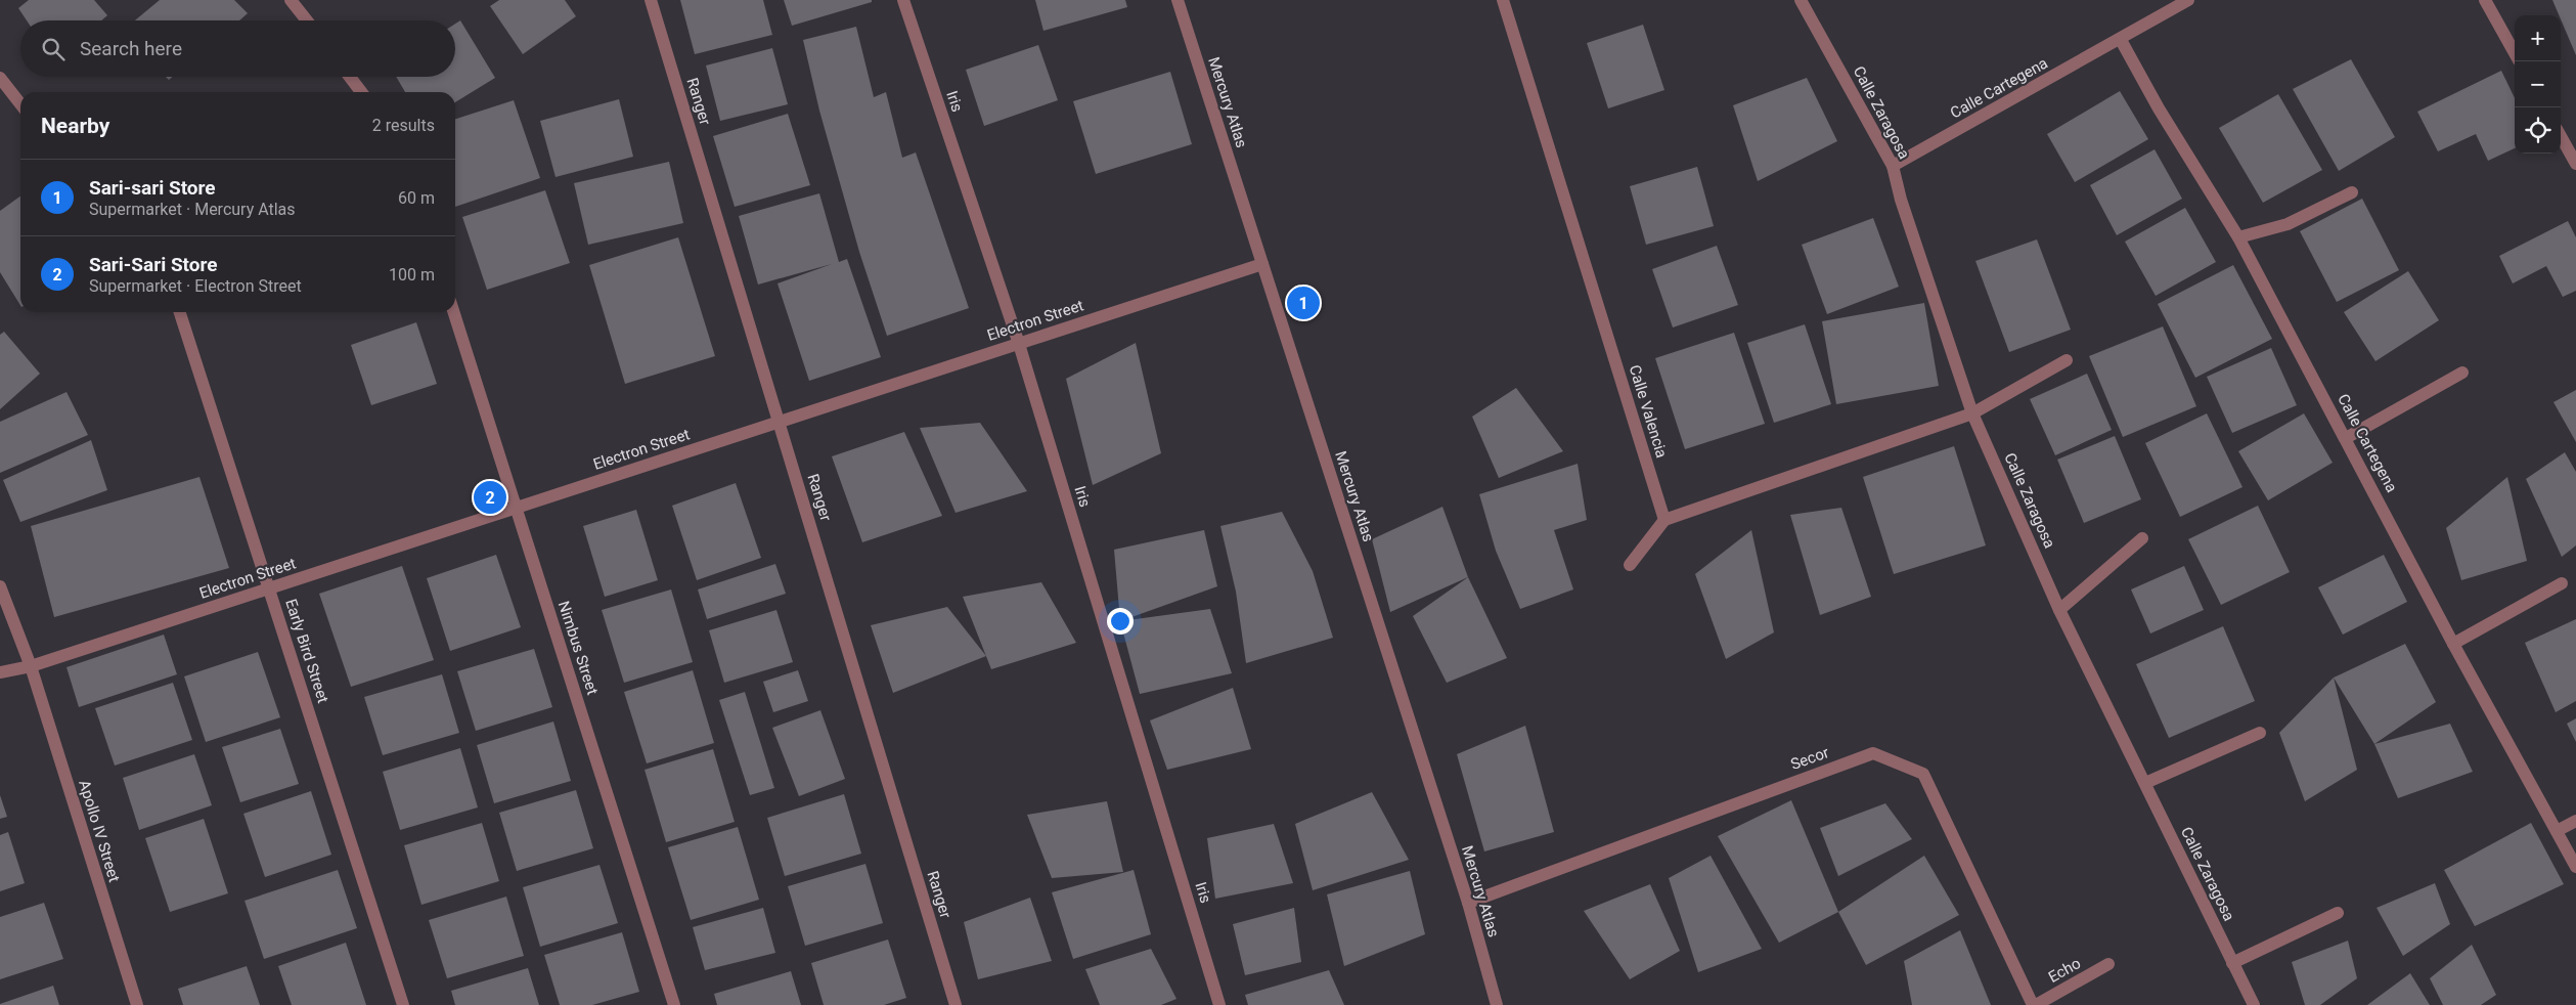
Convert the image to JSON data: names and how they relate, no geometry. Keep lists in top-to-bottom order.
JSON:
{
  "streets": {
    "street": [
      "Calle Cartegena",
      "Ranger",
      "Iris",
      "Mercury Atlas",
      "Calle Zaragosa",
      "Electron Street",
      "Calle Valencia",
      "Nimbus Street",
      "Early Bird Street",
      "Secor",
      "Apollo IV Street",
      "Echo"
    ]
  },
  "crossings": [
    ["Calle Cartegena", "Calle Zaragosa"],
    ["Ranger", "Electron Street"],
    ["Iris", "Electron Street"],
    ["Mercury Atlas", "Electron Street"],
    ["Mercury Atlas", "Secor"],
    ["Electron Street", "Nimbus Street"],
    ["Electron Street", "Early Bird Street"],
    ["Electron Street", "Apollo IV Street"],
    ["Secor", "Echo"]
  ],
  "page": {
    "map_buttons": ["+", "−"],
    "search": "Search here",
    "heading": ["Nearby", "2 results"],
    "list": [
      {
        "mark": "1",
        "name": "Sari-sari Store",
        "note": "Supermarket · Mercury Atlas",
        "value": "60 m"
      },
      {
        "mark": "2",
        "name": "Sari-Sari Store",
        "note": "Supermarket · Electron Street",
        "value": "100 m"
      }
    ],
    "pins": ["1", "2"]
  }
}
